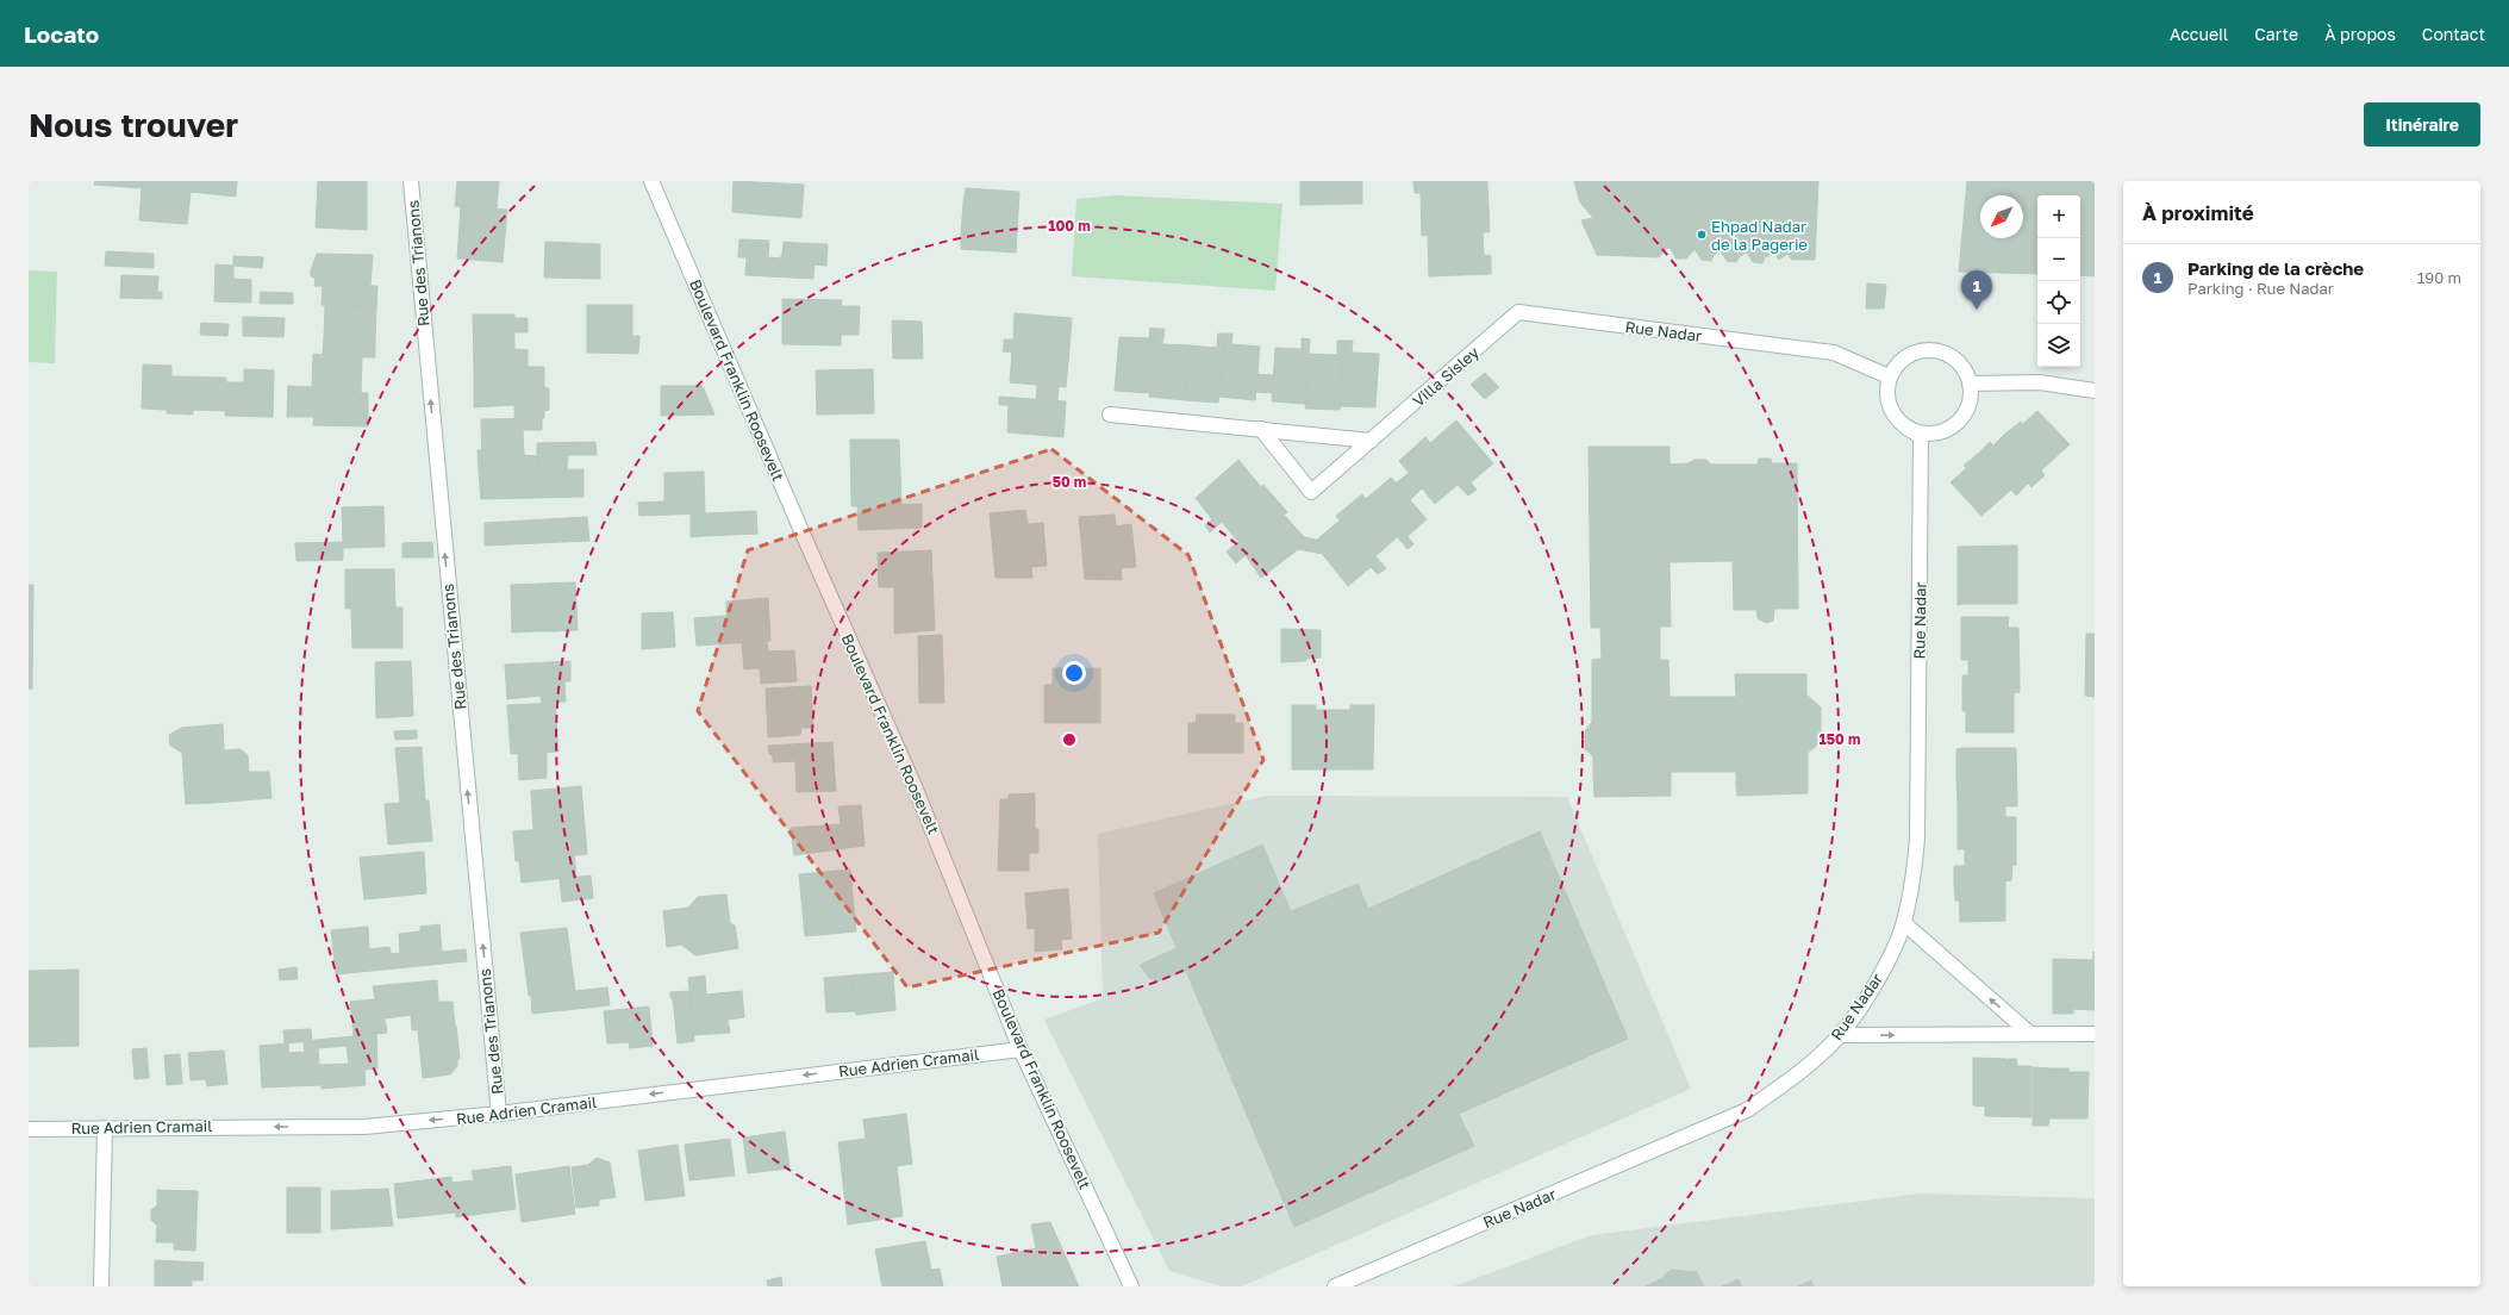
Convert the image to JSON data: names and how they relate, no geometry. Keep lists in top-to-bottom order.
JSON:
{
  "streets": {
    "street": [
      "Rue des Trianons",
      "Rue Nadar",
      "Villa Sisley",
      "Boulevard Franklin Roosevelt",
      "Rue Adrien Cramail"
    ]
  },
  "crossings": [
    ["Rue des Trianons", "Rue Adrien Cramail"],
    ["Rue Nadar", "Villa Sisley"],
    ["Boulevard Franklin Roosevelt", "Rue Adrien Cramail"]
  ],
  "one_way": ["Rue des Trianons", "Rue Adrien Cramail"],
  "places": ["Ehpad Nadar de la Pagerie"],
  "north": "bottom left",
  "page": {
    "header": "Locato",
    "nav": [
      "Accueil",
      "Carte",
      "À propos",
      "Contact"
    ],
    "buttons": "Itinéraire",
    "title": "Nous trouver",
    "heading": "À proximité",
    "map_buttons": ["+", "−"],
    "list": [
      {
        "mark": "1",
        "name": "Parking de la crèche",
        "note": "Parking · Rue Nadar",
        "value": "190 m"
      }
    ],
    "pins": "1"
  },
  "rings": ["100 m", "50 m", "150 m"]
}
